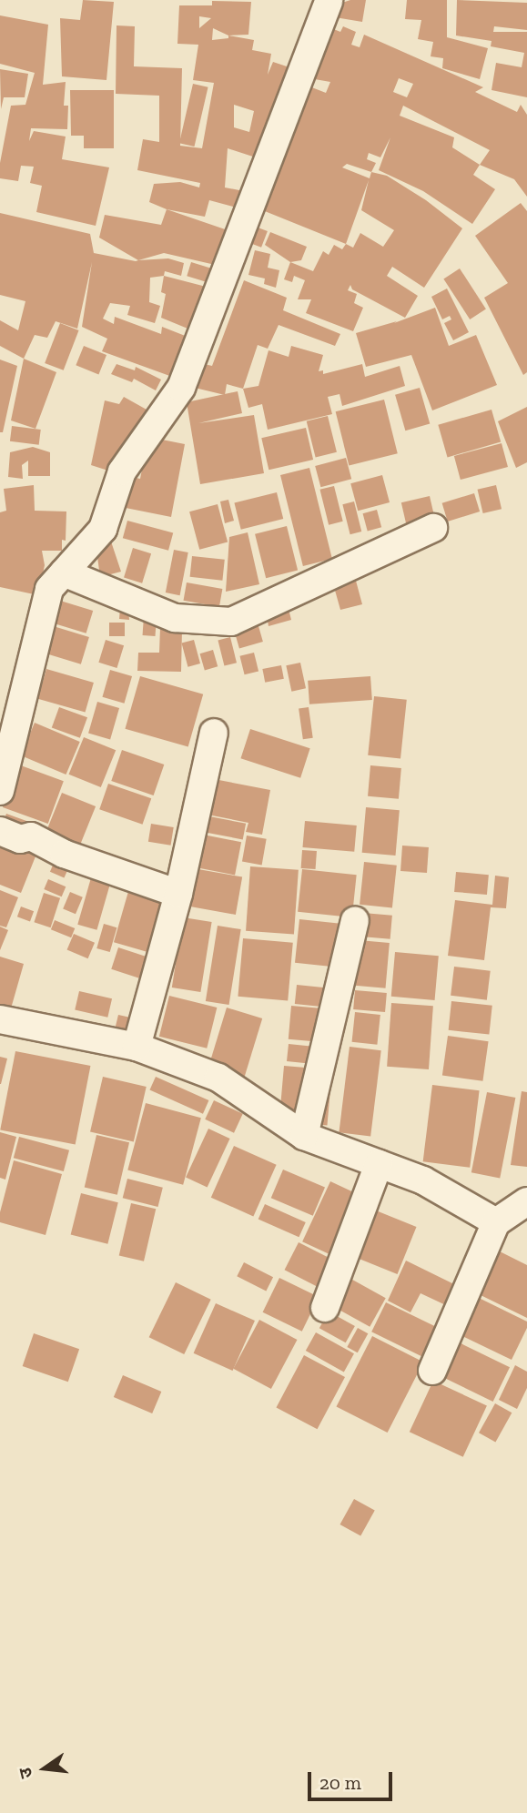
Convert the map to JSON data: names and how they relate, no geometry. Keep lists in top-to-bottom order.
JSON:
{
  "scale_bar": "20 m",
  "north": "left"
}
